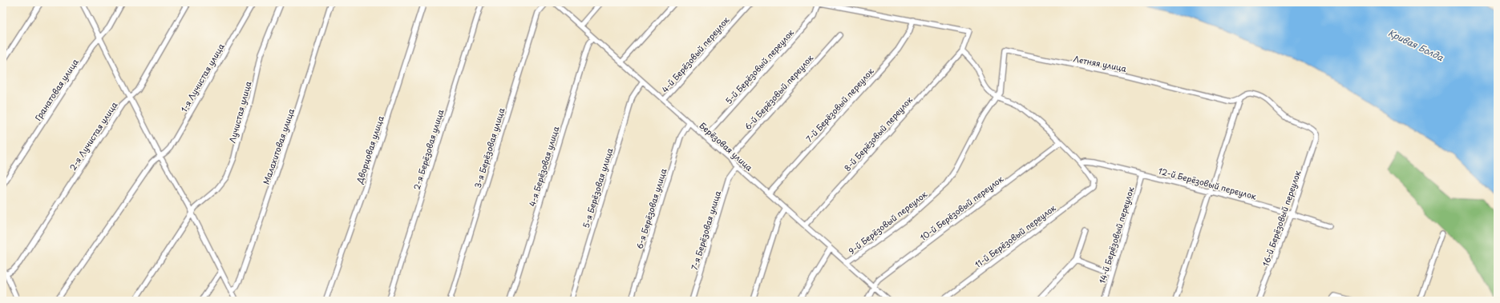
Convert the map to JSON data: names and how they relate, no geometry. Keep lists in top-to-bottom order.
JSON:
{
  "streets": {
    "street": [
      "4-й Берёзовый переулок",
      "Летняя улица",
      "5-й Берёзовый переулок",
      "1-я Лучистая улица",
      "Гранатовая улица",
      "6-й Берёзовый переулок",
      "7-й Берёзовый переулок",
      "Лучистая улица",
      "8-й Берёзовый переулок",
      "2-я Лучистая улица",
      "Малахитовая улица",
      "Берёзовая улица",
      "3-я Берёзовая улица",
      "Дворцовая улица",
      "2-я Берёзовая улица",
      "4-я Берёзовая улица",
      "12-й Берёзовый переулок",
      "5-я Берёзовая улица",
      "10-й Берёзовый переулок",
      "6-я Берёзовая улица",
      "16-й Берёзовый переулок",
      "9-й Берёзовый переулок",
      "7-я Берёзовая улица",
      "14-й Берёзовый переулок",
      "11-й Берёзовый переулок"
    ]
  },
  "crossings": [
    ["4-й Берёзовый переулок", "Берёзовая улица"],
    ["Летняя улица", "16-й Берёзовый переулок"],
    ["Летняя улица", "9-й Берёзовый переулок"],
    ["5-й Берёзовый переулок", "Берёзовая улица"],
    ["6-й Берёзовый переулок", "Берёзовая улица"],
    ["7-й Берёзовый переулок", "Берёзовая улица"],
    ["8-й Берёзовый переулок", "Берёзовая улица"],
    ["Берёзовая улица", "4-я Берёзовая улица"],
    ["Берёзовая улица", "5-я Берёзовая улица"],
    ["Берёзовая улица", "10-й Берёзовый переулок"],
    ["Берёзовая улица", "6-я Берёзовая улица"],
    ["Берёзовая улица", "9-й Берёзовый переулок"],
    ["Берёзовая улица", "7-я Берёзовая улица"],
    ["12-й Берёзовый переулок", "16-й Берёзовый переулок"],
    ["12-й Берёзовый переулок", "14-й Берёзовый переулок"],
    ["12-й Берёзовый переулок", "11-й Берёзовый переулок"]
  ],
  "water": ["Кривая Болда"]
}
